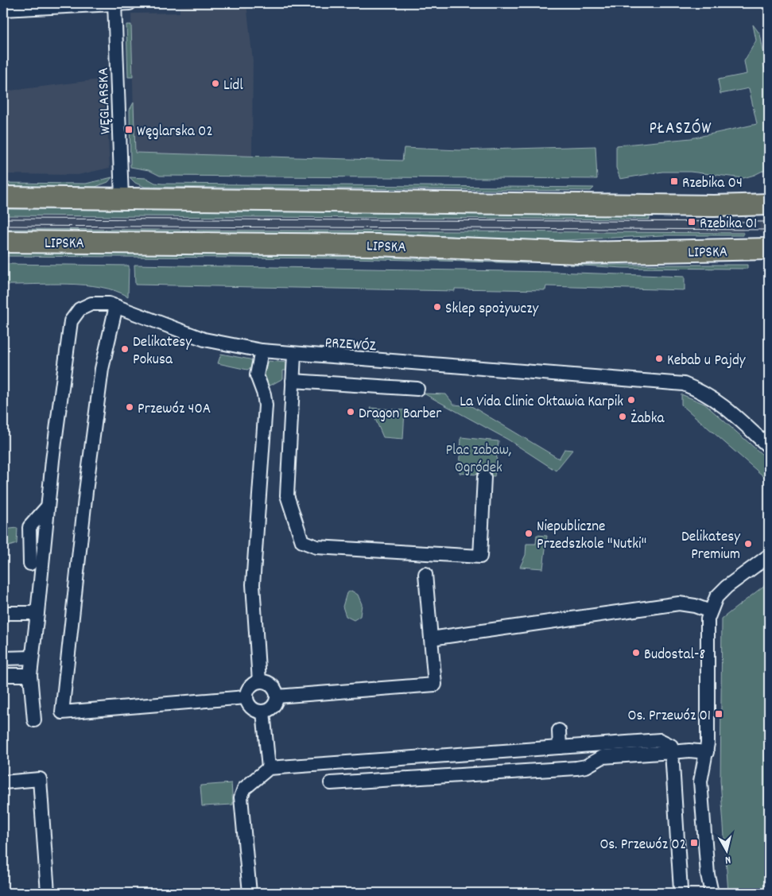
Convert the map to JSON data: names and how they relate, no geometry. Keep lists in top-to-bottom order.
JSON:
{
  "streets": {
    "main road": ["LIPSKA"],
    "street": ["WĘGLARSKA", "PRZEWÓZ"]
  },
  "districts": ["PŁASZÓW"],
  "parks": ["Plac zabaw, Ogródek"],
  "places": {
    "other": [
      "Lidl",
      "Sklep spożywczy",
      "Delikatesy Pokusa",
      "Kebab u Pajdy",
      "La Vida Clinic Oktawia Karpik",
      "Przewóz 40A",
      "Dragon Barber",
      "Żabka",
      "Niepubliczne Przedszkole \"Nutki\"",
      "Delikatesy Premium",
      "Budostal-8"
    ],
    "transit": [
      "Węglarska 02",
      "Rzebika 04",
      "Rzebika 01",
      "Os. Przewóz 01",
      "Os. Przewóz 02"
    ]
  },
  "north": "bottom"
}
